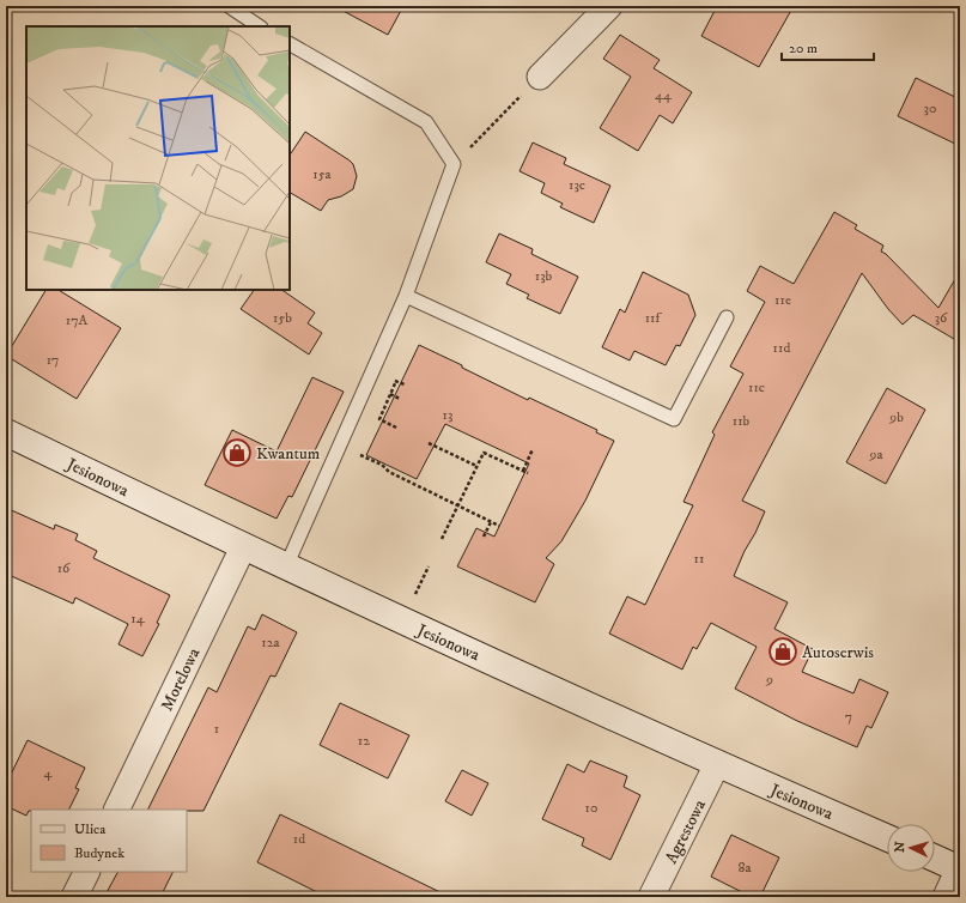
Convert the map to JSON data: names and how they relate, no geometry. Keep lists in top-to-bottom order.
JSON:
{
  "streets": {
    "street": ["Jesionowa", "Morelowa", "Agrestowa"]
  },
  "crossings": [
    ["Jesionowa", "Morelowa"],
    ["Jesionowa", "Agrestowa"]
  ],
  "places": {
    "shop": ["Kwantum", "Autoserwis"]
  },
  "house_numbers": [
    "44",
    "30",
    "15a",
    "13c",
    "13b",
    "11e",
    "15b",
    "11f",
    "36",
    "17A",
    "11d",
    "17",
    "11c",
    "13",
    "9b",
    "11b",
    "9a",
    "11",
    "16",
    "14",
    "12a",
    "9",
    "7",
    "1",
    "12",
    "4",
    "10",
    "1d",
    "8a"
  ],
  "legend": ["Ulica", "Budynek"],
  "scale_bar": "20 m",
  "north": "left"
}
